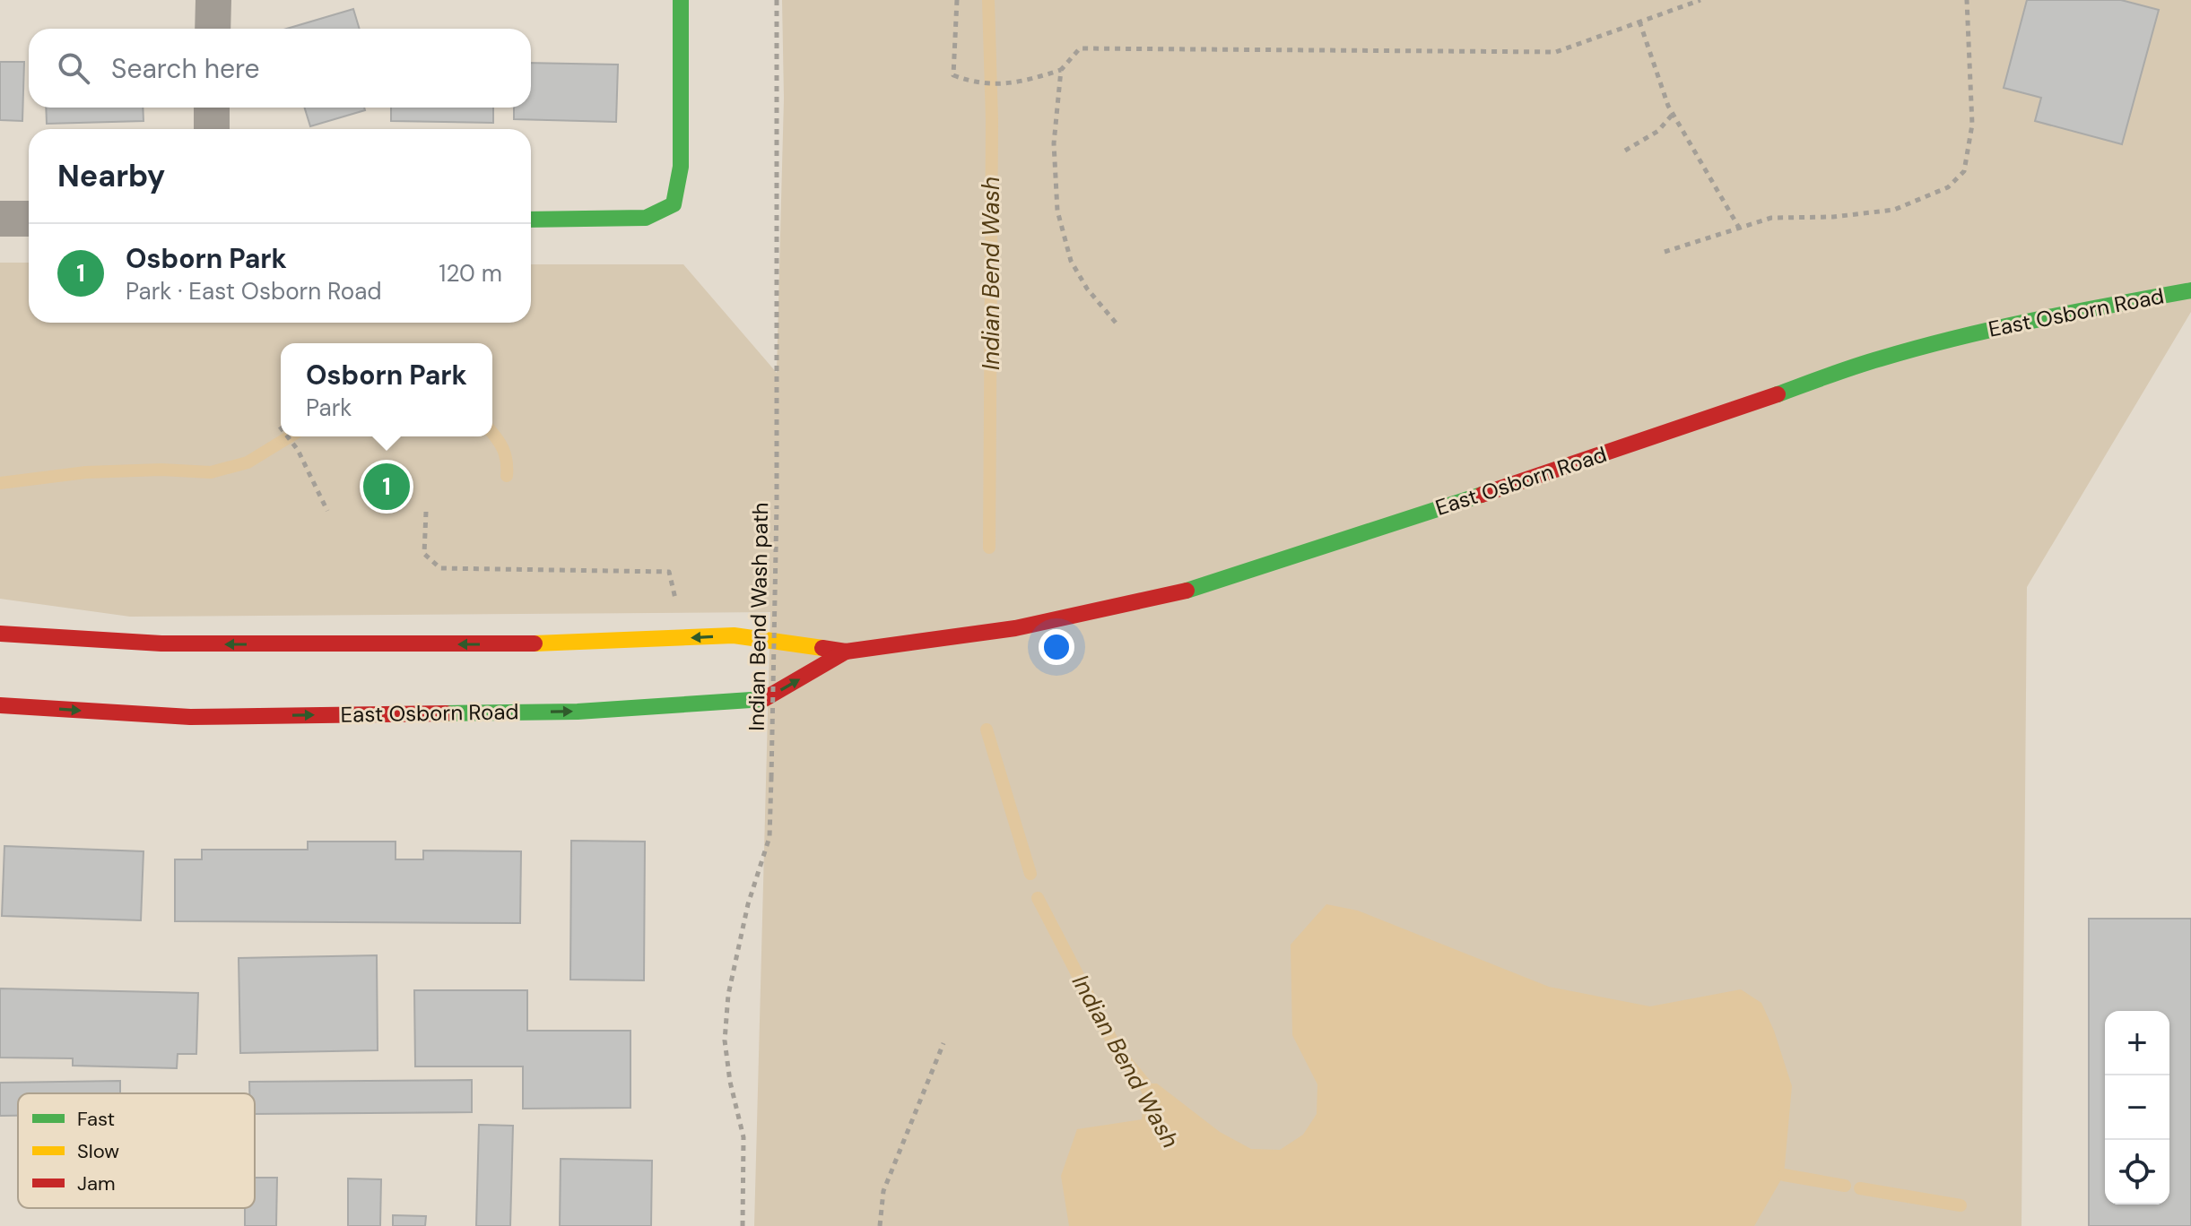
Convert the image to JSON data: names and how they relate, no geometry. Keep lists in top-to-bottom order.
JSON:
{
  "streets": {
    "main road": ["East Osborn Road"],
    "path": ["Indian Bend Wash path"]
  },
  "water": ["Indian Bend Wash"],
  "legend": ["Fast", "Slow", "Jam"],
  "page": {
    "search": "Search here",
    "heading": "Nearby",
    "list": [
      {
        "mark": "1",
        "name": "Osborn Park",
        "note": "Park · East Osborn Road",
        "value": "120 m"
      }
    ],
    "popup": ["Osborn Park", "Park"],
    "pins": "1",
    "map_buttons": ["+", "−"]
  }
}
